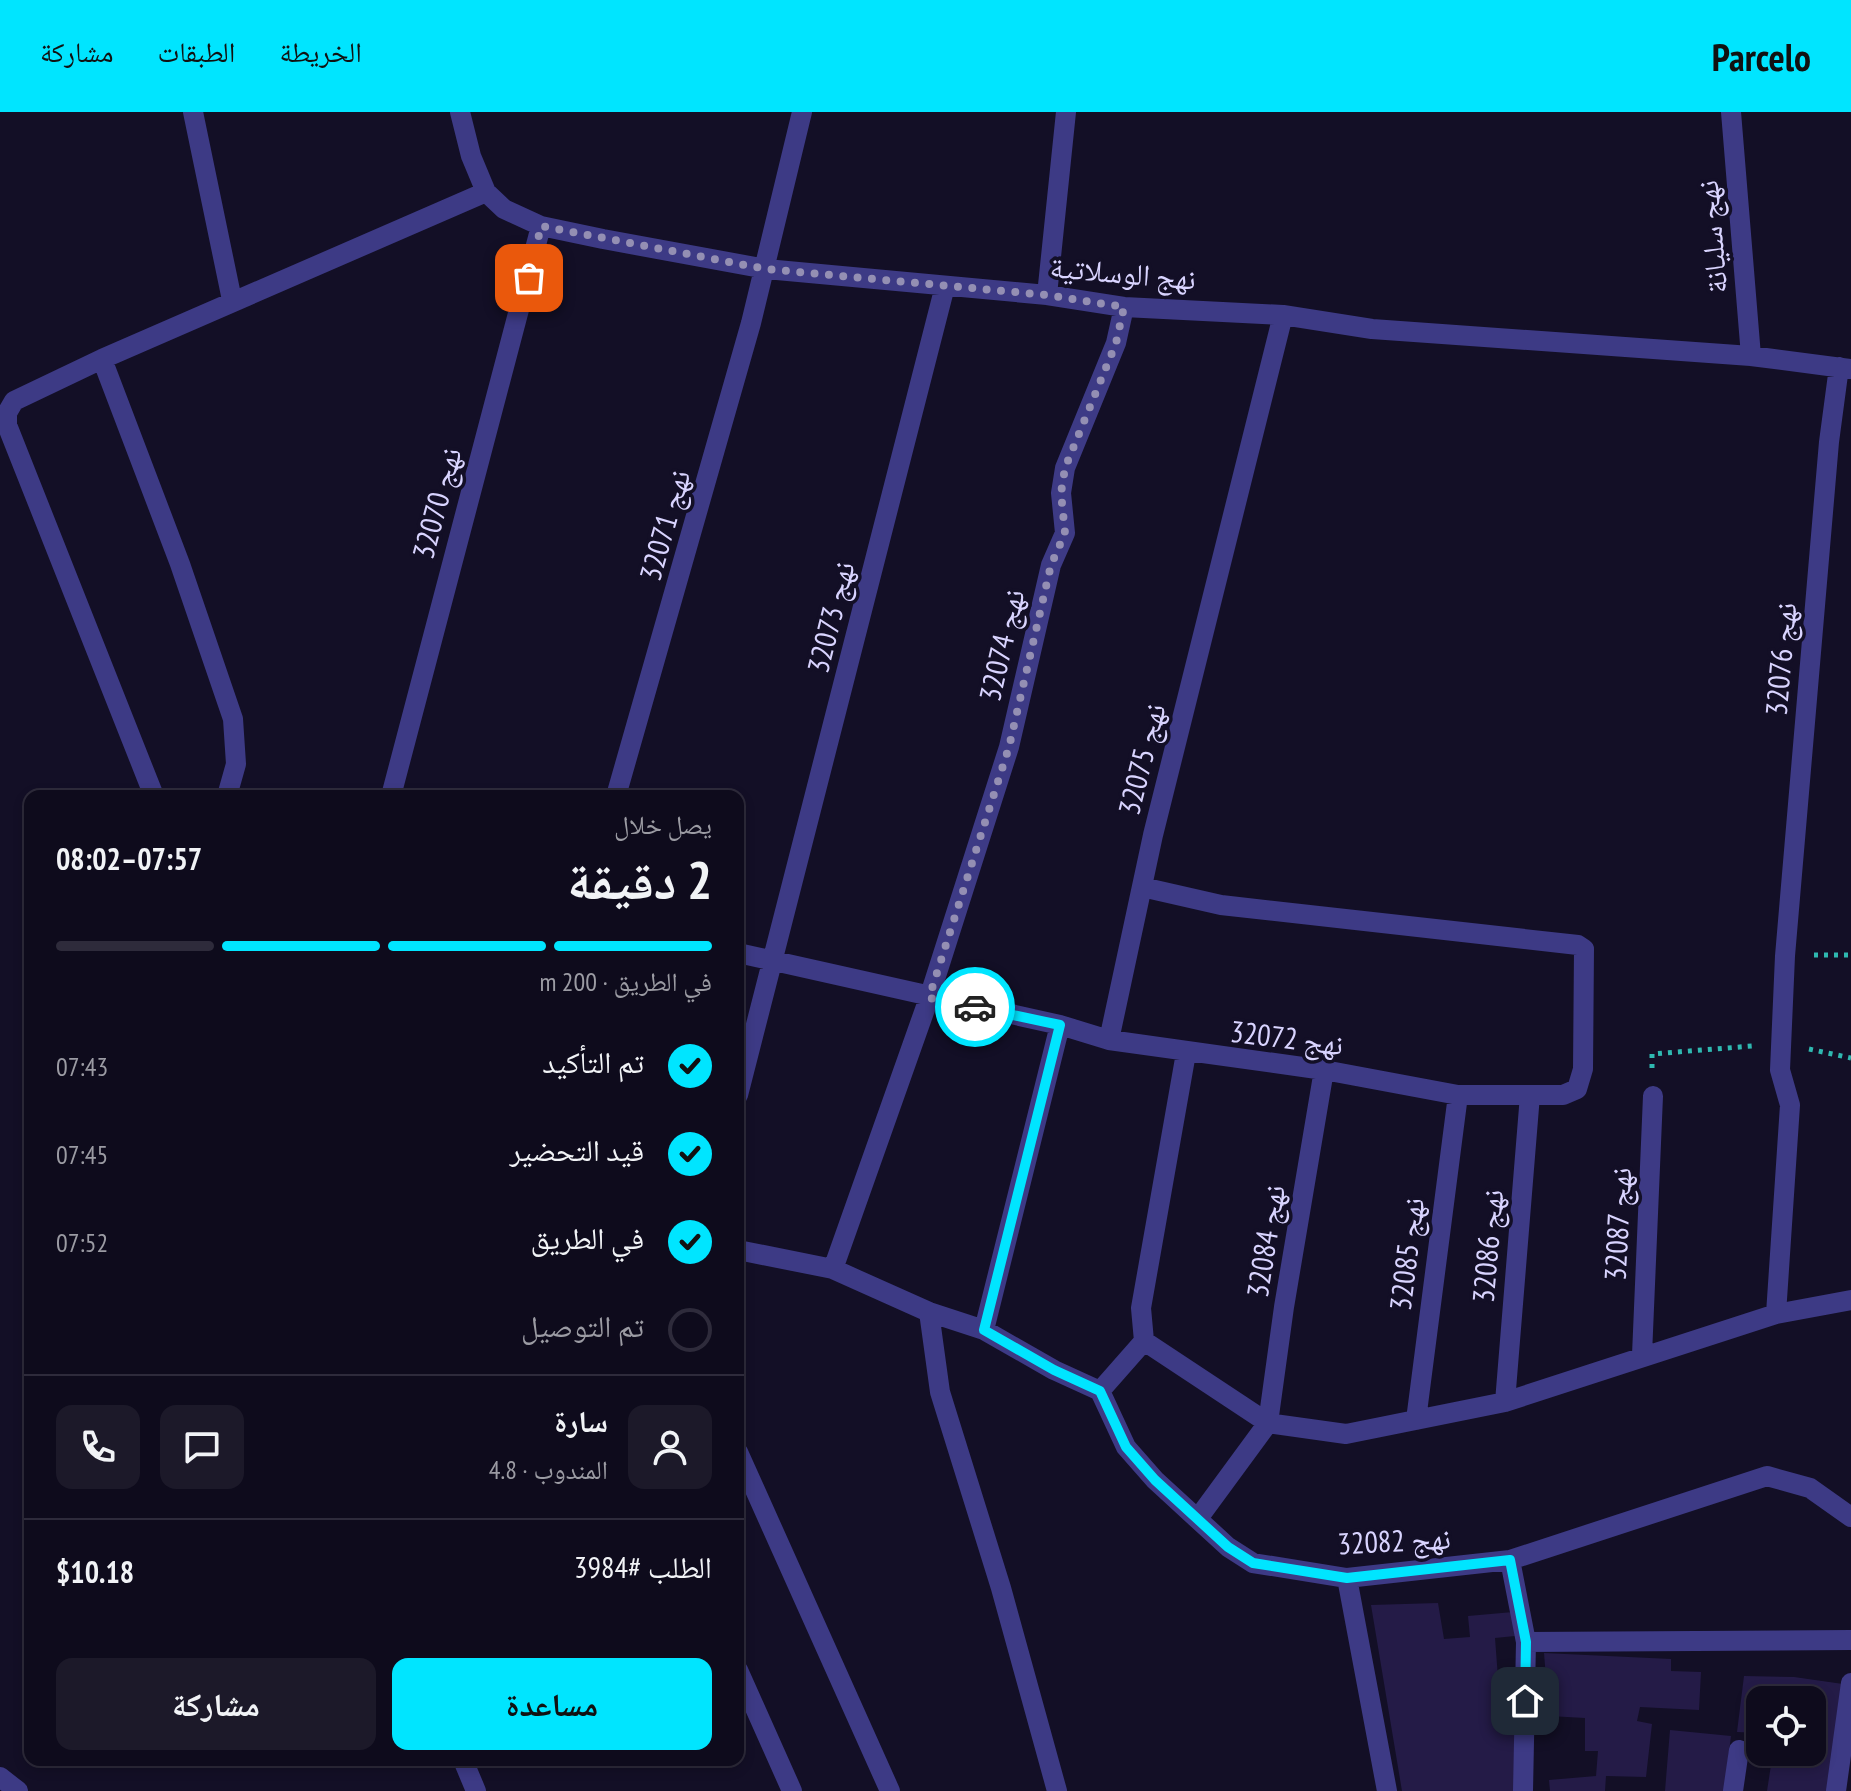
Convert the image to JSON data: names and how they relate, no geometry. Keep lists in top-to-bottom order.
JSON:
{
  "streets": {
    "street": [
      "نهج سليانة",
      "نهج الوسلاتية",
      "نهج 32070",
      "نهج 32071",
      "نهج 32073",
      "نهج 32074",
      "نهج 32076",
      "نهج 32075",
      "نهج 32072",
      "نهج 32087",
      "نهج 32084",
      "نهج 32086",
      "نهج 32085",
      "نهج 32082"
    ]
  },
  "crossings": [
    ["نهج سليانة", "نهج الوسلاتية"],
    ["نهج الوسلاتية", "نهج 32070"],
    ["نهج الوسلاتية", "نهج 32071"],
    ["نهج الوسلاتية", "نهج 32073"],
    ["نهج الوسلاتية", "نهج 32074"],
    ["نهج الوسلاتية", "نهج 32076"],
    ["نهج الوسلاتية", "نهج 32075"],
    ["نهج 32075", "نهج 32072"],
    ["نهج 32072", "نهج 32084"],
    ["نهج 32072", "نهج 32086"],
    ["نهج 32072", "نهج 32085"]
  ],
  "page": {
    "header": "Parcelo",
    "nav": ["الخريطة", "الطبقات", "مشاركة"],
    "heading": ["2 دقيقة", "يصل خلال", "07:57–08:02"],
    "panel": [
      "سارة",
      "المندوب · 4.8",
      "الطلب #3984",
      "$10.18"
    ],
    "bar": "في الطريق · 200 m",
    "list": [
      ["تم التأكيد", "07:43"],
      ["قيد التحضير", "07:45"],
      ["في الطريق", "07:52"],
      "تم التوصيل"
    ],
    "buttons": ["مساعدة", "مشاركة"]
  }
}
